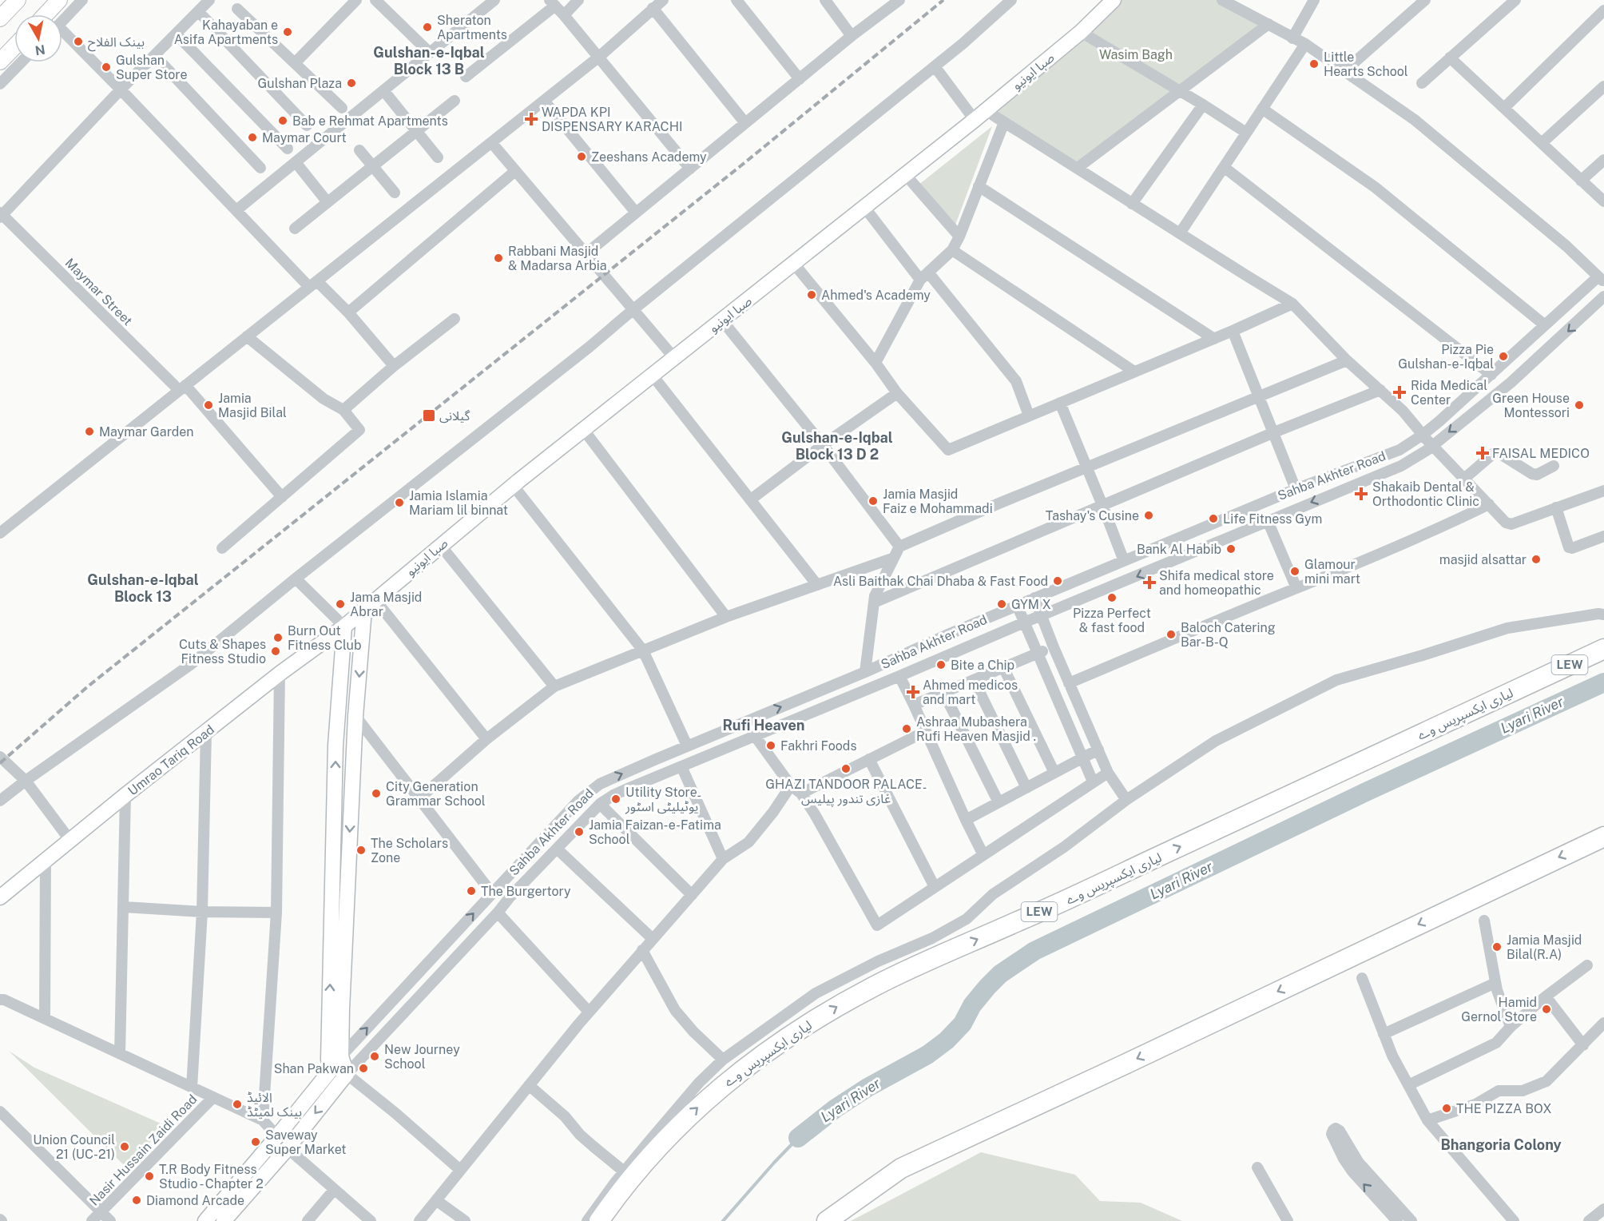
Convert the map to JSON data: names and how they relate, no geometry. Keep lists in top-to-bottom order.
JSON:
{
  "streets": {
    "highway": ["LEW", "لیاری ایکسپریس وے"],
    "main road": ["صبا ایونیو", "Sahba Akhter Road", "Umrao Tariq Road"],
    "street": ["Maymar Street", "Nasir Hussain Zaidi Road"]
  },
  "crossings": [
    ["صبا ایونیو", "Umrao Tariq Road"]
  ],
  "districts": [
    "Gulshan-e-Iqbal Block 13 B",
    "Gulshan-e-Iqbal Block 13 D 2",
    "Gulshan-e-Iqbal Block 13",
    "Rufi Heaven",
    "Bhangoria Colony"
  ],
  "water": ["Lyari River"],
  "parks": ["Wasim Bagh"],
  "places": {
    "other": [
      "Sheraton Apartments",
      "Kahayaban e Asifa Apartments",
      "بینک الفلاح",
      "Little Hearts School",
      "Gulshan Super Store",
      "Gulshan Plaza",
      "Bab e Rehmat Apartments",
      "Maymar Court",
      "Zeeshans Academy",
      "Rabbani Masjid & Madarsa Arbia",
      "Ahmed's Academy",
      "Pizza Pie Gulshan-e-Iqbal",
      "Jamia Masjid Bilal",
      "Green House Montessori",
      "Maymar Garden",
      "Jamia Masjid Faiz e Mohammadi",
      "Jamia Islamia Mariam lil binnat",
      "Tashay's Cusine",
      "Life Fitness Gym",
      "Bank Al Habib",
      "masjid alsattar",
      "Glamour mini mart",
      "Asli Baithak Chai Dhaba & Fast Food",
      "Pizza Perfect & fast food",
      "Jama Masjid Abrar",
      "GYM X",
      "Baloch Catering Bar-B-Q",
      "Burn Out Fitness Club",
      "Cuts & Shapes Fitness Studio",
      "Bite a Chip",
      "Ashraa Mubashera Rufi Heaven Masjid .",
      "Fakhri Foods",
      "GHAZI TANDOOR PALACE۔ غازی تندور پیلیس",
      "City Generation Grammar School",
      "Utility Store۔ یوٹیلیٹی اسٹور",
      "Jamia Faizan-e-Fatima School",
      "The Scholars Zone",
      "The Burgertory",
      "Jamia Masjid Bilal(R.A)",
      "Hamid Gernol Store",
      "New Journey School",
      "Shan Pakwan",
      "الائیڈ بینک لمیٹڈ",
      "THE PIZZA BOX",
      "Saveway Super Market",
      "Union Council 21 (UC-21)",
      "T.R Body Fitness Studio - Chapter 2",
      "Diamond Arcade"
    ],
    "health": [
      "WAPDA KPI DISPENSARY KARACHI",
      "Rida Medical Center",
      "FAISAL MEDICO",
      "Shakaib Dental & Orthodontic Clinic",
      "Shifa medical store and homeopathic",
      "Ahmed medicos and mart"
    ],
    "transit": ["گیلانی"]
  },
  "north": "bottom"
}
